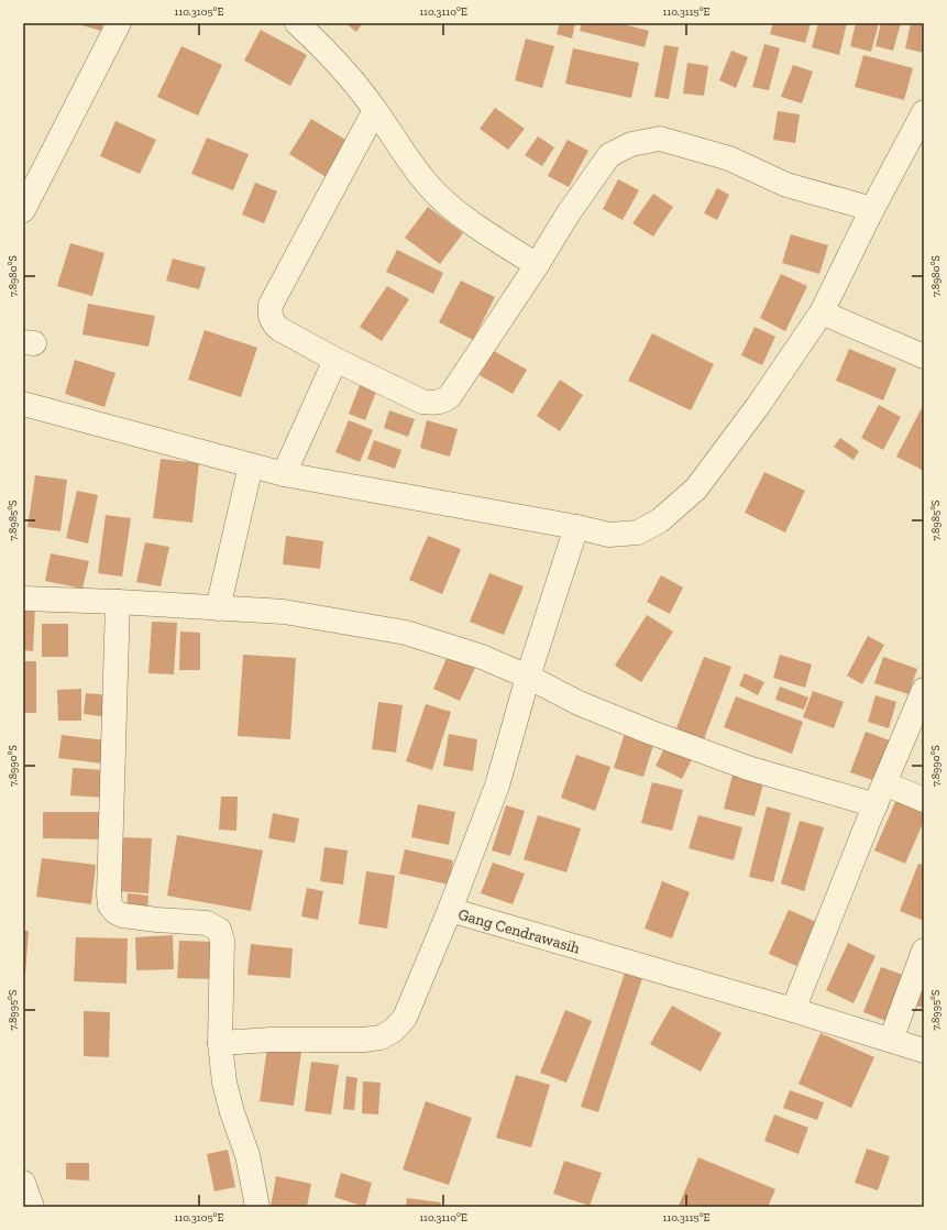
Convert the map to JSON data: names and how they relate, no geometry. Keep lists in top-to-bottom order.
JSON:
{
  "streets": {
    "street": ["Gang Cendrawasih"]
  },
  "coordinates": [
    "110.3105°E",
    "110.3110°E",
    "110.3115°E",
    "7.8980°S",
    "7.8985°S",
    "7.8990°S",
    "7.8995°S"
  ]
}
